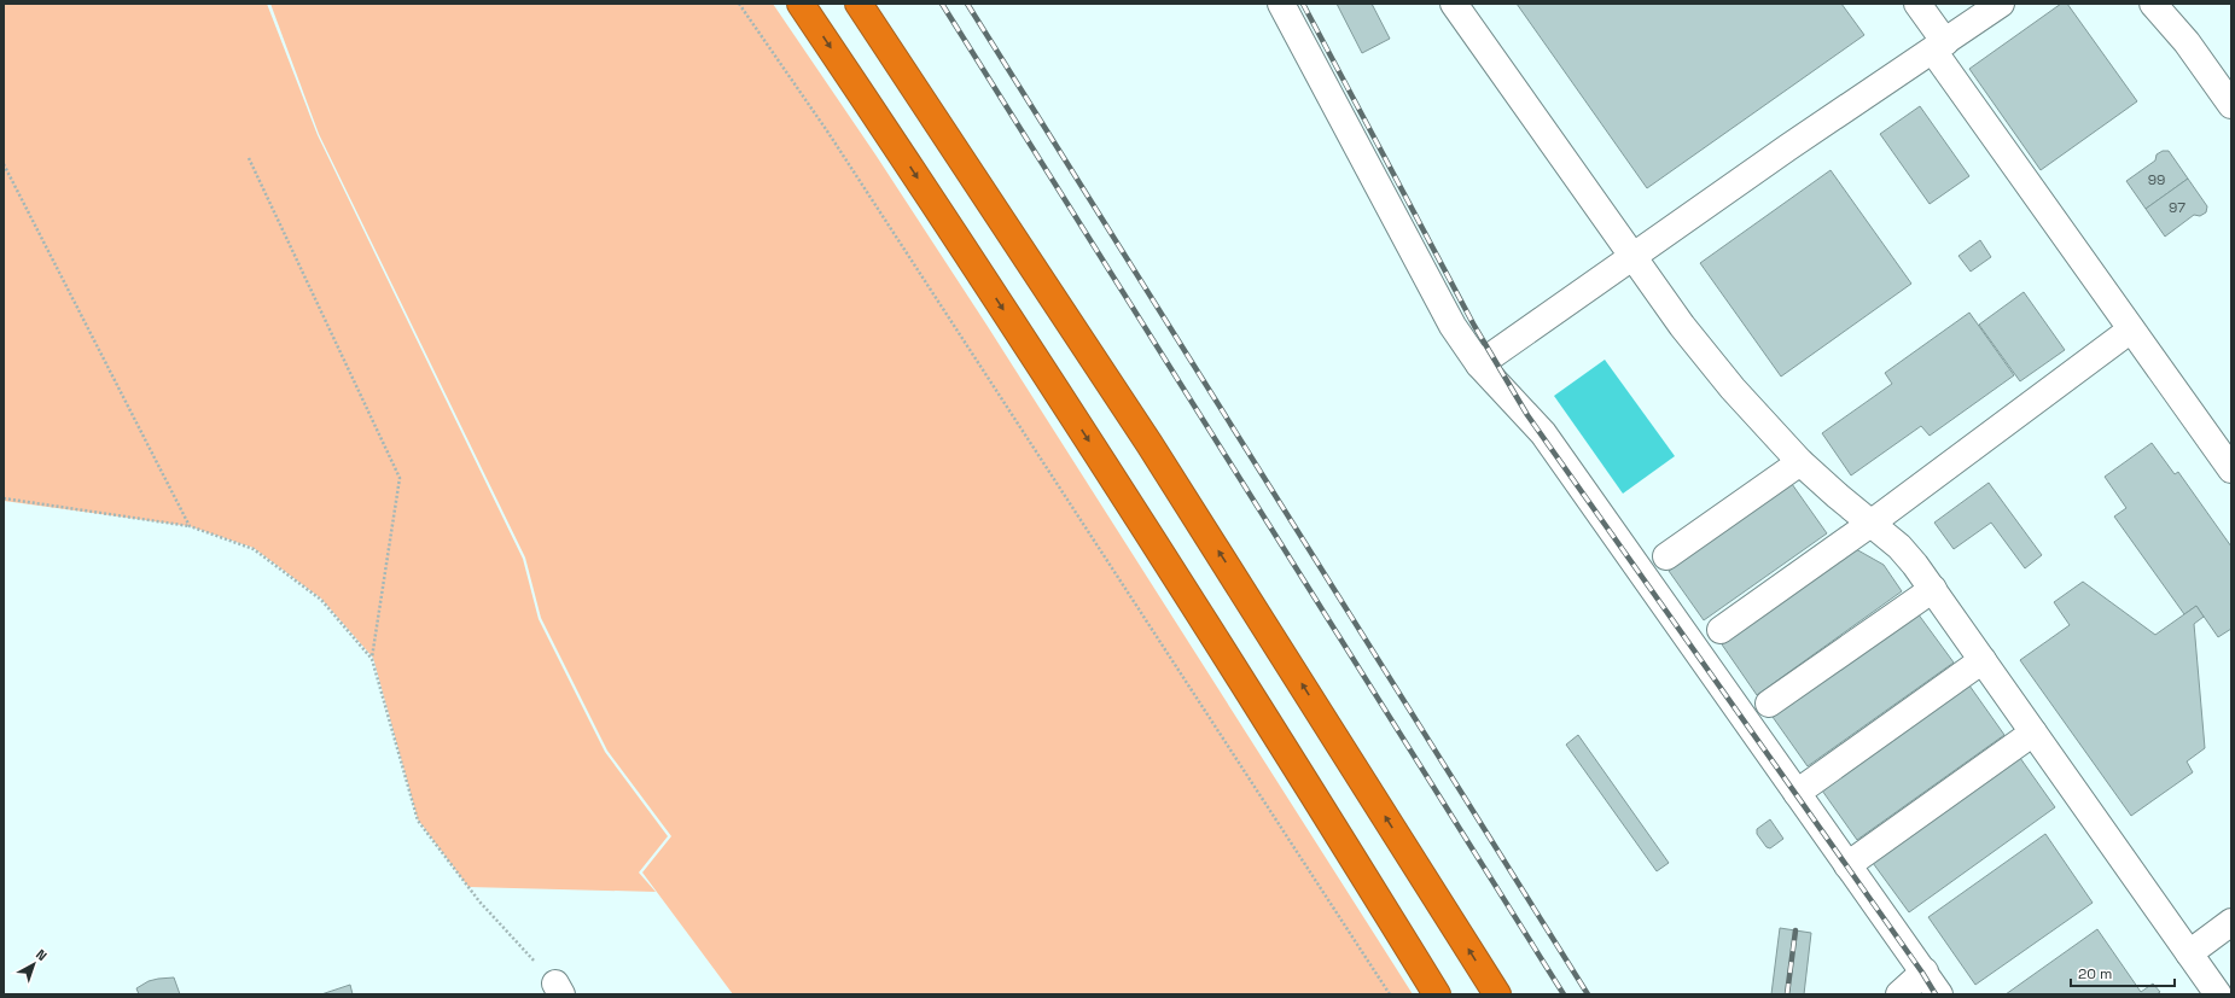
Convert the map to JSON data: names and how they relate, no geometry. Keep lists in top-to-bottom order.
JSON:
{
  "house_numbers": ["99", "97"],
  "scale_bar": "20 m",
  "north": "top right"
}
